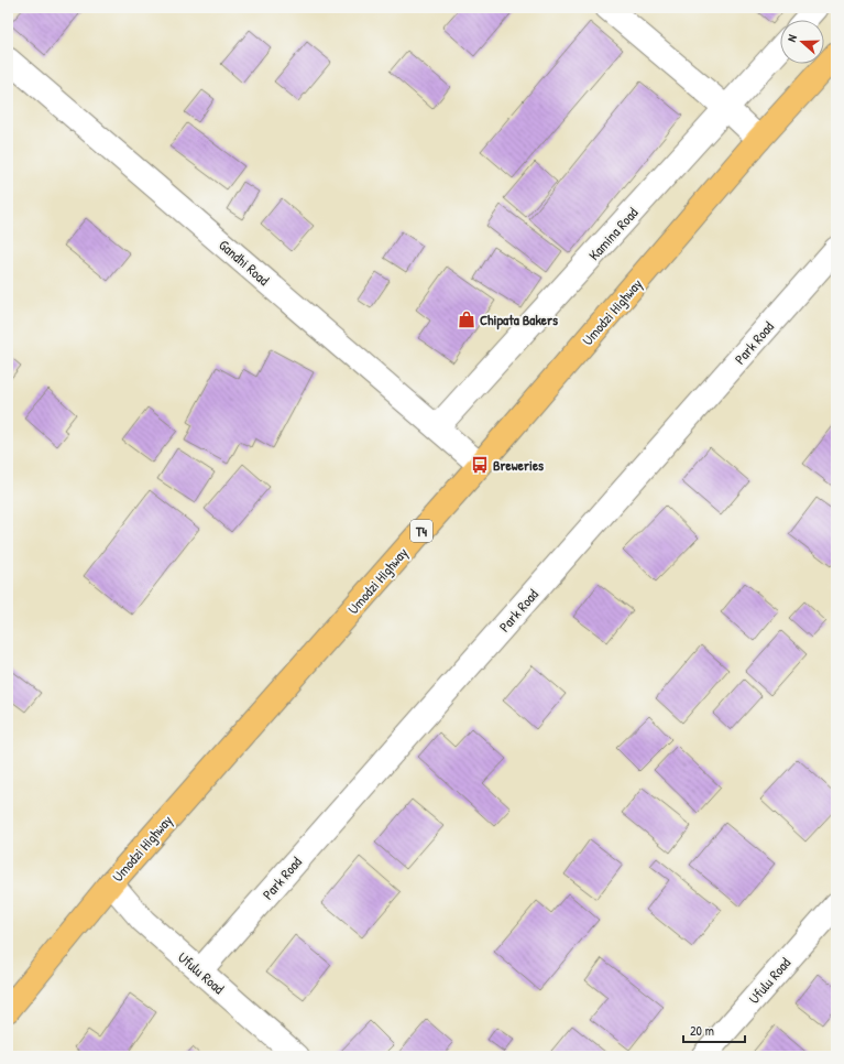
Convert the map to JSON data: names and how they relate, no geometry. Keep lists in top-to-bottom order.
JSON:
{
  "streets": {
    "highway": ["Umodzi Highway", "T4"],
    "street": [
      "Kamina Road",
      "Gandhi Road",
      "Park Road",
      "Ufulu Road"
    ]
  },
  "crossings": [
    ["Kamina Road", "Gandhi Road"],
    ["Gandhi Road", "Umodzi Highway"],
    ["Umodzi Highway", "Ufulu Road"],
    ["Park Road", "Ufulu Road"]
  ],
  "places": {
    "shop": ["Chipata Bakers"],
    "bus stop": ["Breweries"]
  },
  "scale_bar": "20 m",
  "north": "left"
}
